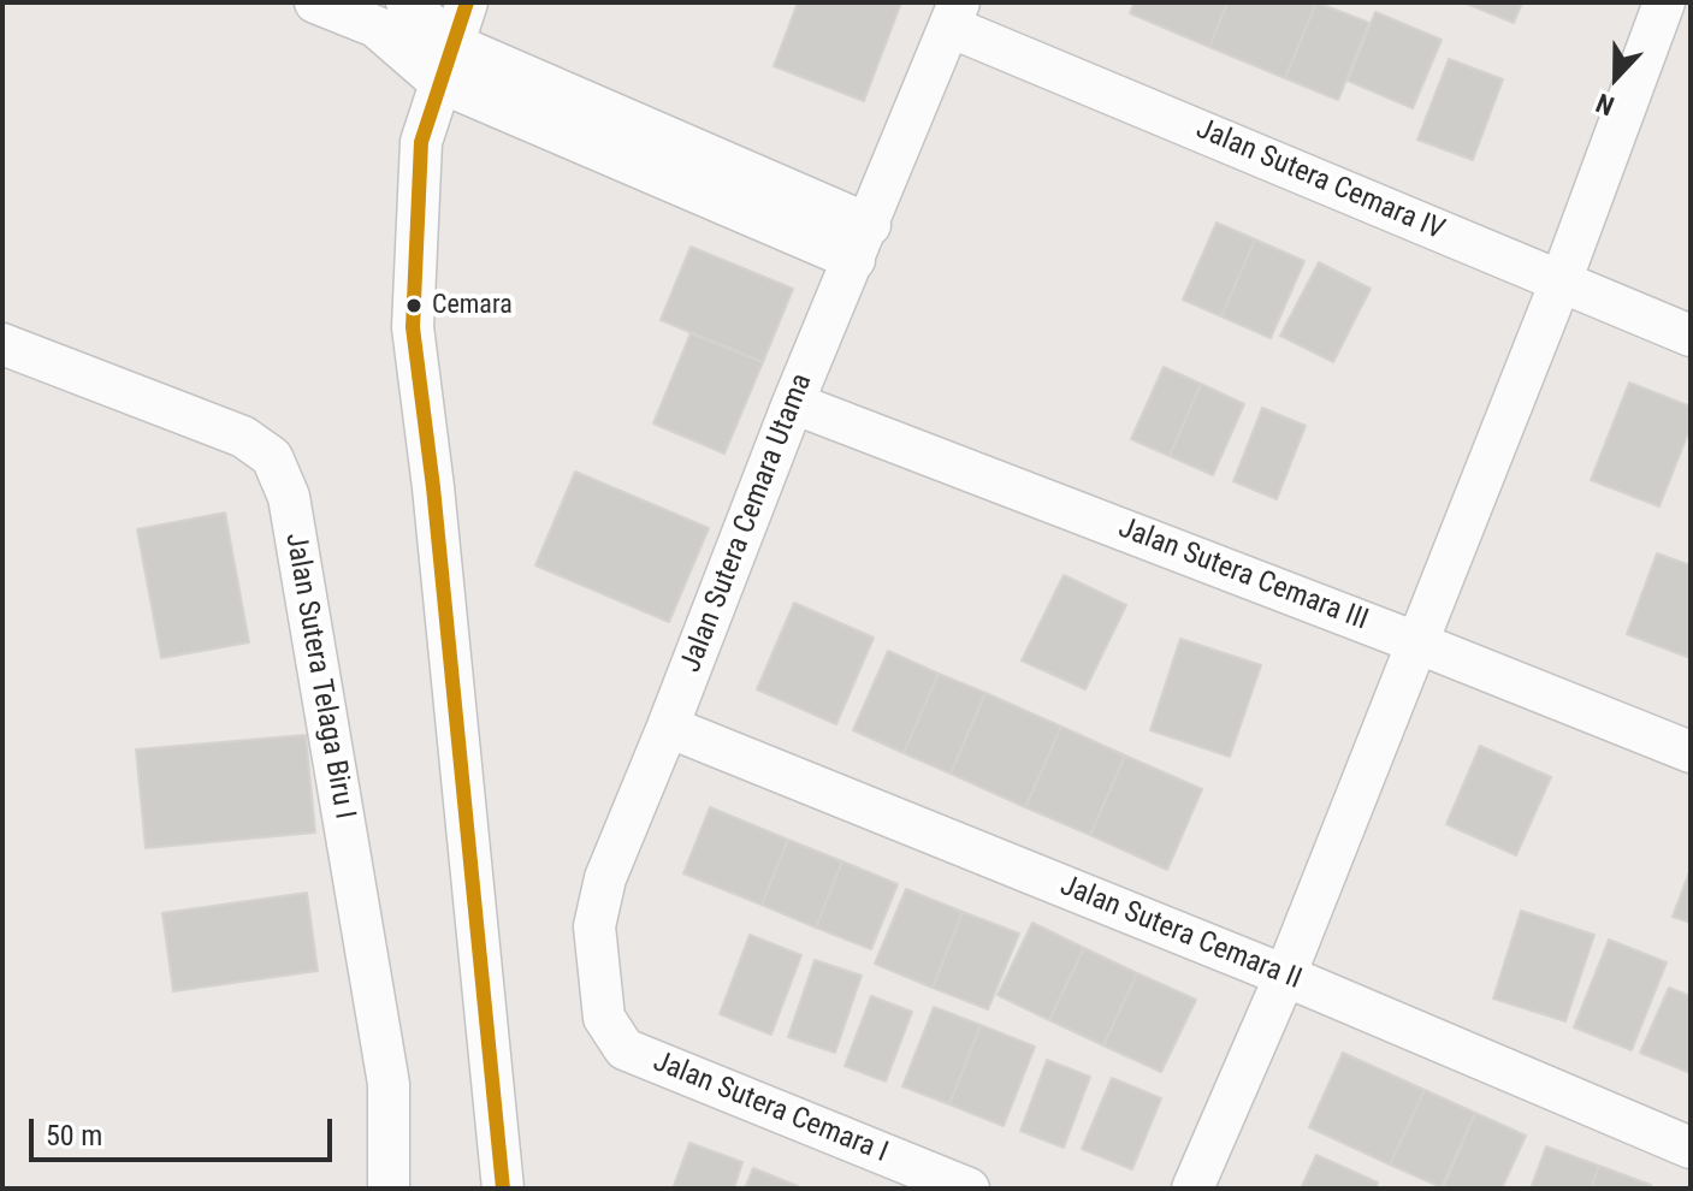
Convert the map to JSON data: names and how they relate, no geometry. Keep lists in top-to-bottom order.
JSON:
{
  "streets": {
    "street": [
      "Jalan Sutera Cemara IV",
      "Jalan Sutera Cemara Utama",
      "Jalan Sutera Cemara III",
      "Jalan Sutera Telaga Biru I",
      "Jalan Sutera Cemara II",
      "Jalan Sutera Cemara I"
    ]
  },
  "crossings": [
    ["Jalan Sutera Cemara IV", "Jalan Sutera Cemara Utama"],
    ["Jalan Sutera Cemara Utama", "Jalan Sutera Cemara III"],
    ["Jalan Sutera Cemara Utama", "Jalan Sutera Cemara II"],
    ["Jalan Sutera Cemara Utama", "Jalan Sutera Cemara I"]
  ],
  "places": ["Cemara"],
  "scale_bar": "50 m",
  "north": "bottom"
}
